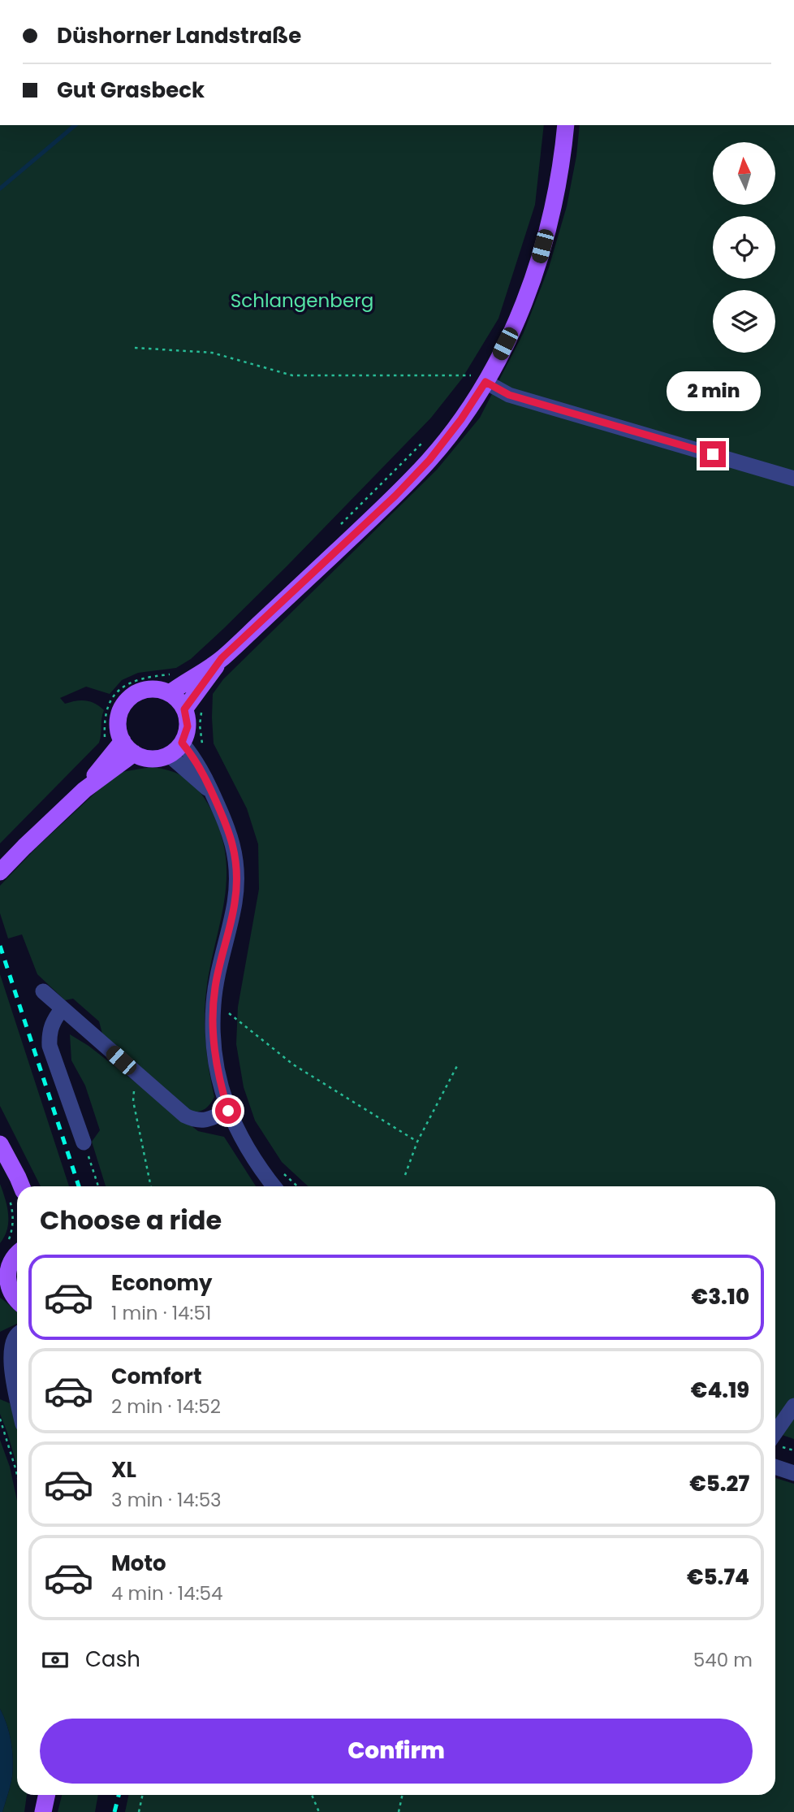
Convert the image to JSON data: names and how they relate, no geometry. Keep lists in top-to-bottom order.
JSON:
{
  "parks": ["Schlangenberg"],
  "north": "top",
  "page": {
    "banner": ["Düshorner Landstraße", "Gut Grasbeck"],
    "bubble": "2 min",
    "heading": "Choose a ride",
    "list": [
      {
        "name": "Economy",
        "note": "1 min · 14:51",
        "value": "€3.10"
      },
      {
        "name": "Comfort",
        "note": "2 min · 14:52",
        "value": "€4.19"
      },
      {
        "name": "XL",
        "note": "3 min · 14:53",
        "value": "€5.27"
      },
      {
        "name": "Moto",
        "note": "4 min · 14:54",
        "value": "€5.74"
      }
    ],
    "pay": ["Cash", "540 m"],
    "buttons": "Confirm"
  }
}
